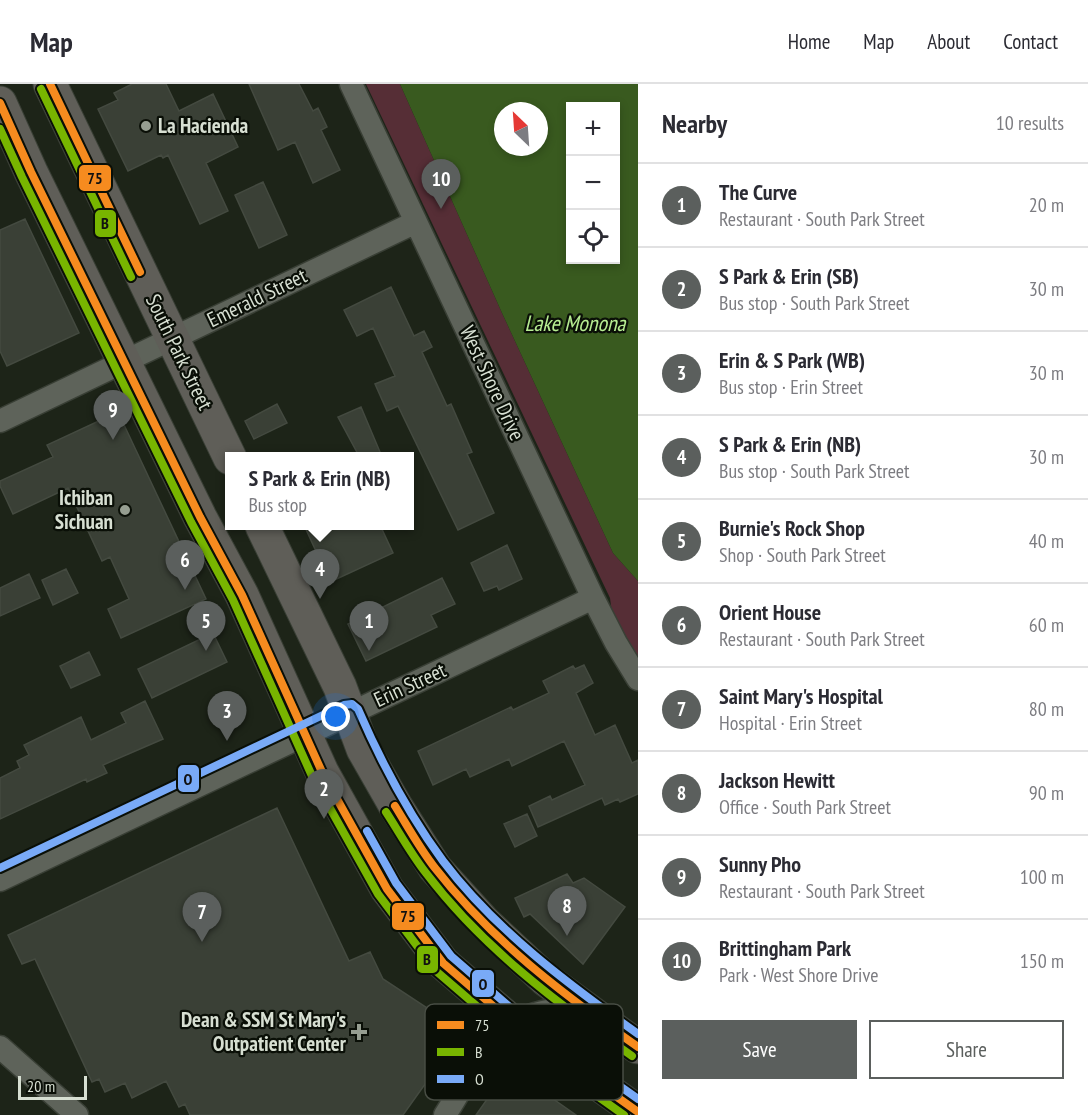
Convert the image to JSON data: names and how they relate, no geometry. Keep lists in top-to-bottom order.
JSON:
{
  "streets": {
    "main road": ["South Park Street"],
    "street": ["Emerald Street", "West Shore Drive", "Erin Street"]
  },
  "crossings": [
    ["Emerald Street", "South Park Street"],
    ["Emerald Street", "West Shore Drive"],
    ["West Shore Drive", "Erin Street"]
  ],
  "water": ["Lake Monona"],
  "places": {
    "other": ["La Hacienda", "Ichiban Sichuan"],
    "health": ["Dean & SSM St Mary's Outpatient Center"]
  },
  "lines": ["transit line 75", "transit line B", "transit line O"],
  "legend": ["75", "B", "O"],
  "scale_bar": "20 m",
  "north": "top left",
  "page": {
    "header": "Map",
    "nav": [
      "Home",
      "Map",
      "About",
      "Contact"
    ],
    "heading": ["Nearby", "10 results"],
    "map_buttons": ["+", "−"],
    "pins": [
      "10",
      "9",
      "6",
      "4",
      "1",
      "5",
      "3",
      "2",
      "8",
      "7"
    ],
    "list": [
      {
        "mark": "1",
        "name": "The Curve",
        "note": "Restaurant · South Park Street",
        "value": "20 m"
      },
      {
        "mark": "2",
        "name": "S Park & Erin (SB)",
        "note": "Bus stop · South Park Street",
        "value": "30 m"
      },
      {
        "mark": "3",
        "name": "Erin & S Park (WB)",
        "note": "Bus stop · Erin Street",
        "value": "30 m"
      },
      {
        "mark": "4",
        "name": "S Park & Erin (NB)",
        "note": "Bus stop · South Park Street",
        "value": "30 m"
      },
      {
        "mark": "5",
        "name": "Burnie's Rock Shop",
        "note": "Shop · South Park Street",
        "value": "40 m"
      },
      {
        "mark": "6",
        "name": "Orient House",
        "note": "Restaurant · South Park Street",
        "value": "60 m"
      },
      {
        "mark": "7",
        "name": "Saint Mary's Hospital",
        "note": "Hospital · Erin Street",
        "value": "80 m"
      },
      {
        "mark": "8",
        "name": "Jackson Hewitt",
        "note": "Office · South Park Street",
        "value": "90 m"
      },
      {
        "mark": "9",
        "name": "Sunny Pho",
        "note": "Restaurant · South Park Street",
        "value": "100 m"
      },
      {
        "mark": "10",
        "name": "Brittingham Park",
        "note": "Park · West Shore Drive",
        "value": "150 m"
      }
    ],
    "popup": ["S Park & Erin (NB)", "Bus stop"],
    "buttons": ["Save", "Share"],
    "scale": "20 m"
  }
}
